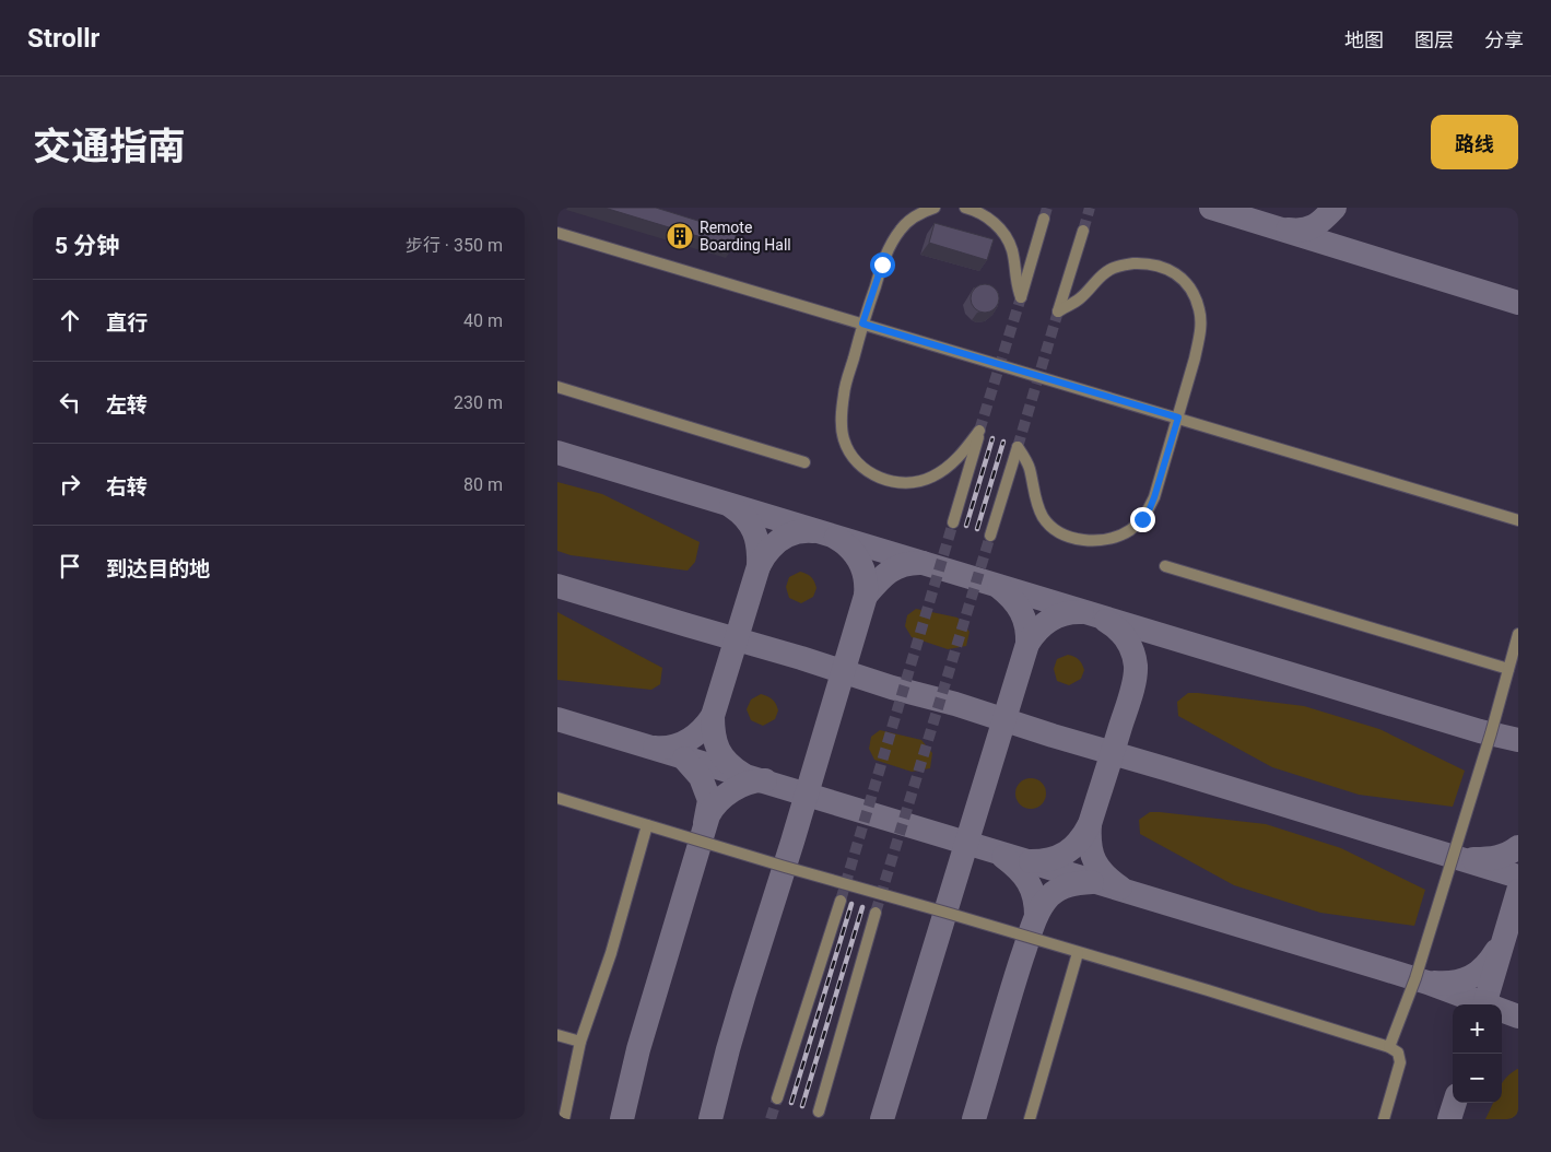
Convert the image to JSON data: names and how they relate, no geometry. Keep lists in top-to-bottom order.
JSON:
{
  "places": {
    "building": ["Remote Boarding Hall"]
  },
  "page": {
    "header": "Strollr",
    "nav": ["地图", "图层", "分享"],
    "title": "交通指南",
    "buttons": "路线",
    "heading": ["5 分钟", "步行 · 350 m"],
    "list": [
      ["直行", "40 m"],
      ["左转", "230 m"],
      ["右转", "80 m"],
      "到达目的地"
    ],
    "map_buttons": ["+", "−"]
  }
}
